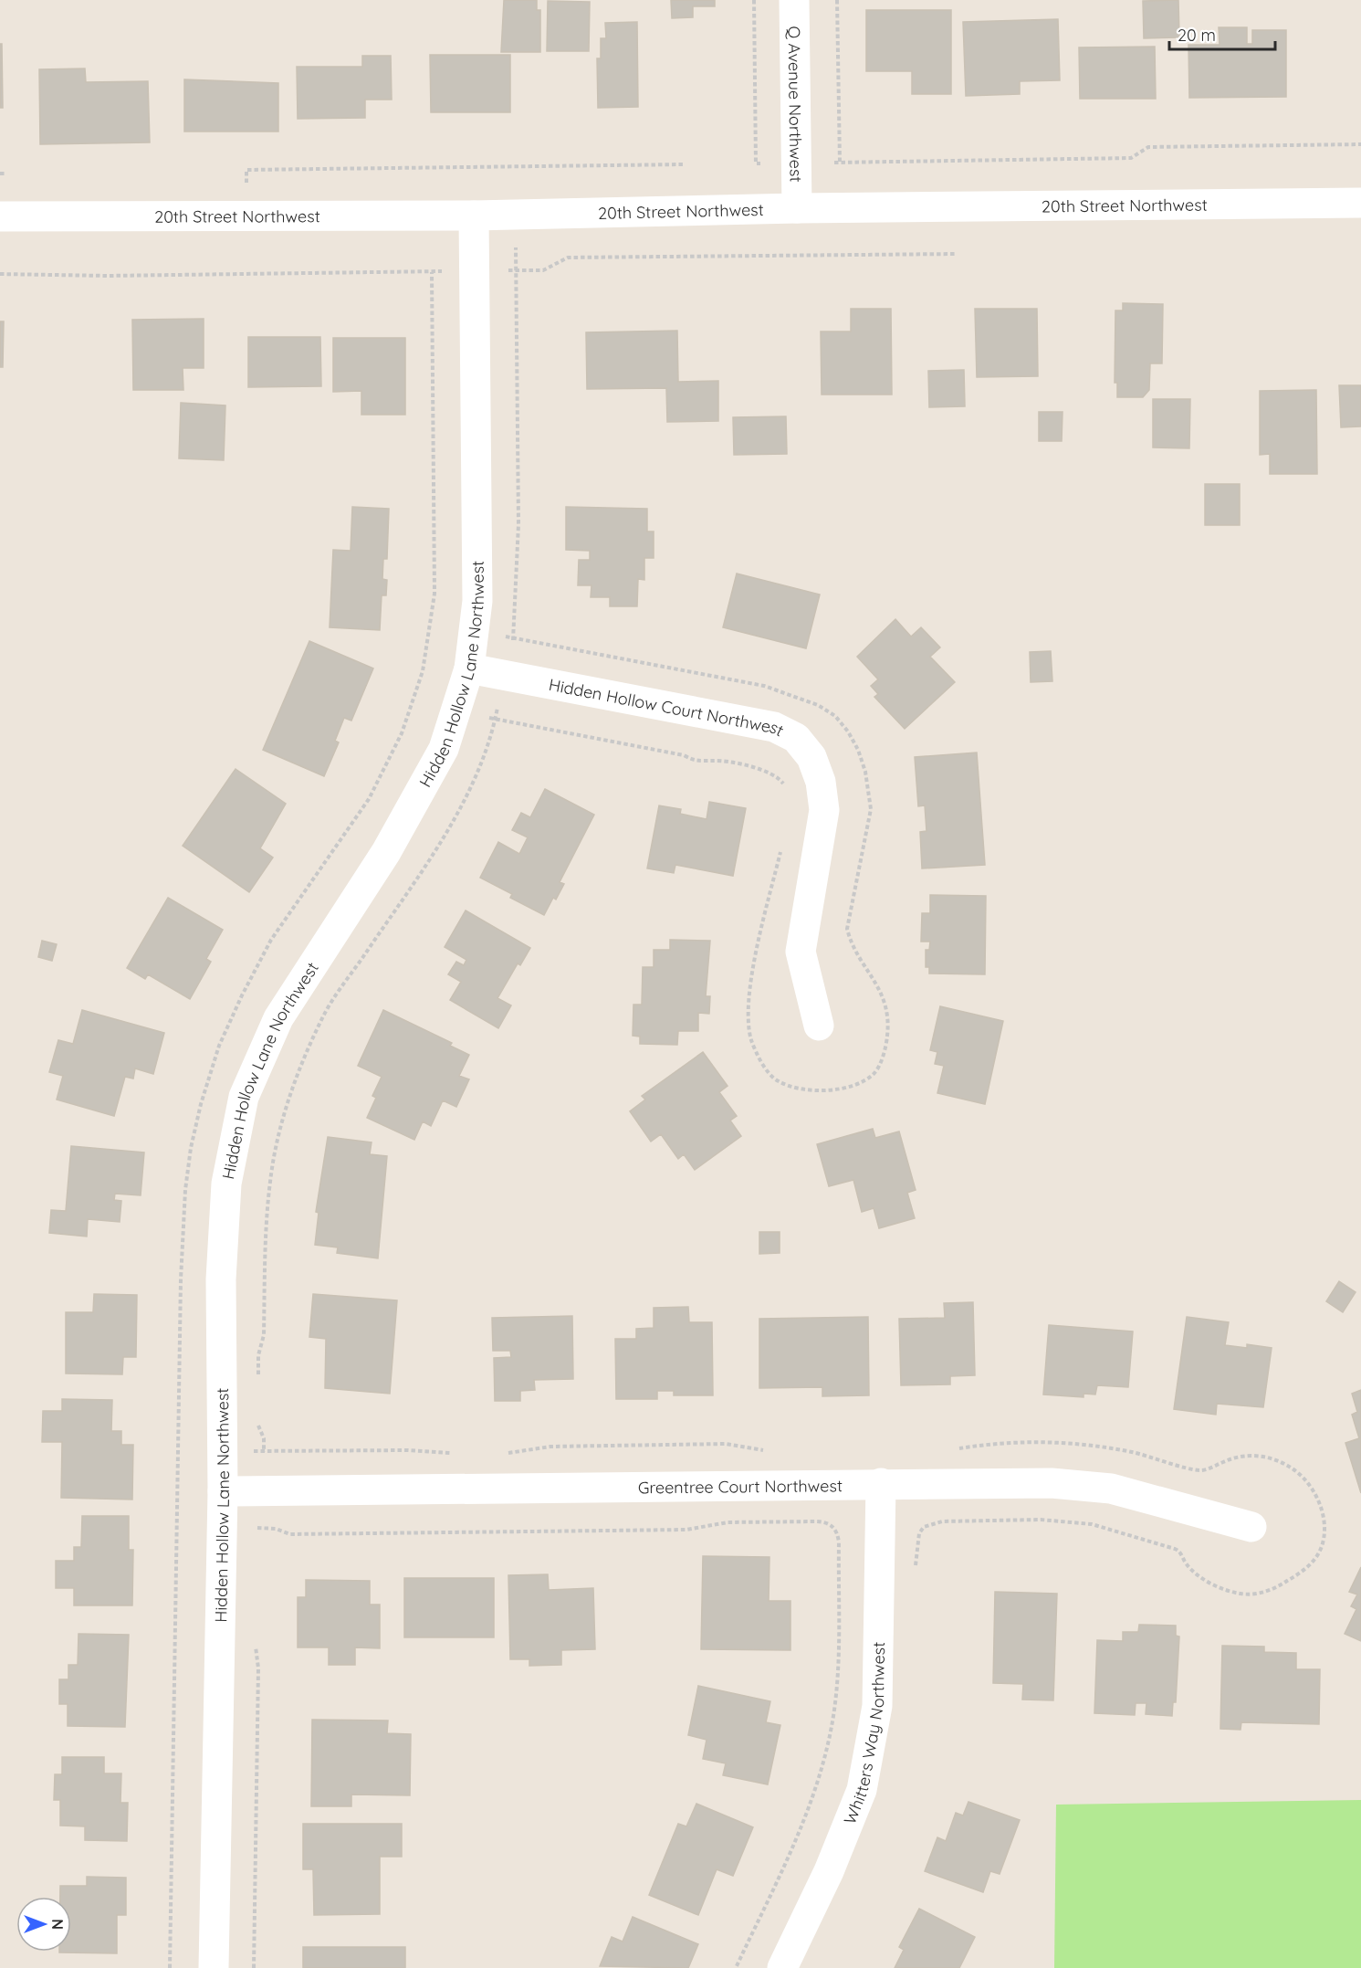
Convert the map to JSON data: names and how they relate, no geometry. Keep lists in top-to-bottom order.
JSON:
{
  "streets": {
    "street": [
      "Q Avenue Northwest",
      "20th Street Northwest",
      "Hidden Hollow Lane Northwest",
      "Hidden Hollow Court Northwest",
      "Greentree Court Northwest",
      "Whitters Way Northwest"
    ]
  },
  "crossings": [
    ["Q Avenue Northwest", "20th Street Northwest"],
    ["20th Street Northwest", "Hidden Hollow Lane Northwest"],
    ["Hidden Hollow Lane Northwest", "Hidden Hollow Court Northwest"],
    ["Hidden Hollow Lane Northwest", "Greentree Court Northwest"],
    ["Greentree Court Northwest", "Whitters Way Northwest"]
  ],
  "scale_bar": "20 m",
  "north": "right"
}
